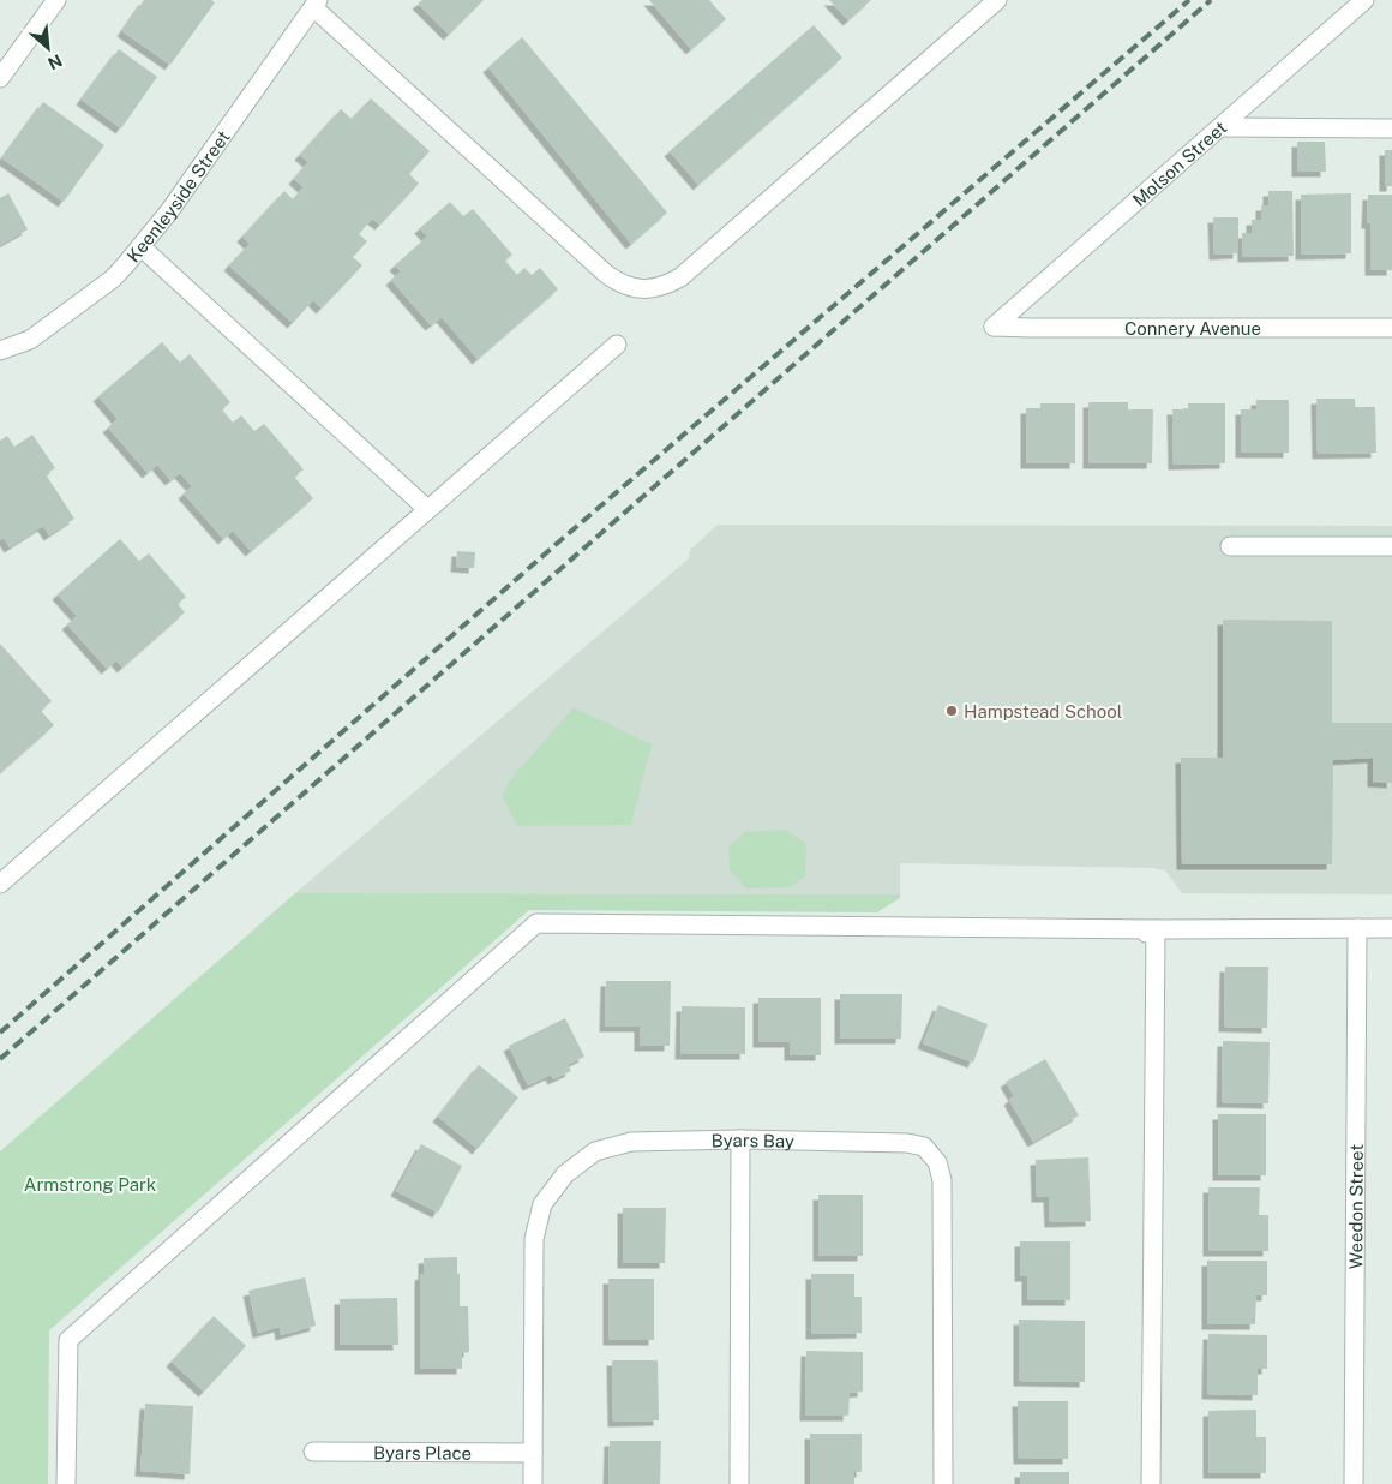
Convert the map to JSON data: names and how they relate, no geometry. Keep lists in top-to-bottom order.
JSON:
{
  "streets": {
    "street": [
      "Molson Street",
      "Keenleyside Street",
      "Connery Avenue",
      "Byars Bay",
      "Weedon Street",
      "Byars Place"
    ]
  },
  "crossings": [
    ["Molson Street", "Connery Avenue"],
    ["Byars Bay", "Byars Place"]
  ],
  "parks": ["Armstrong Park"],
  "places": ["Hampstead School"],
  "north": "bottom right"
}
